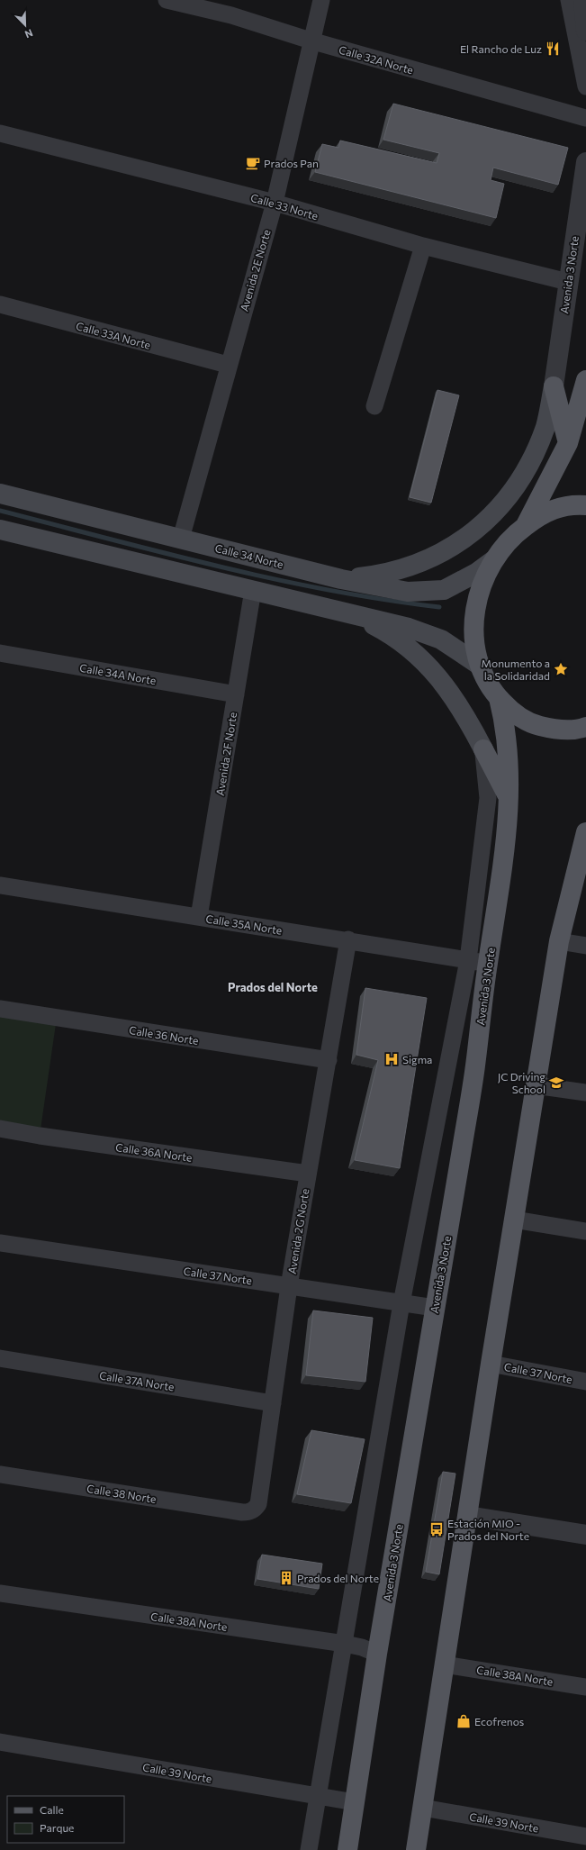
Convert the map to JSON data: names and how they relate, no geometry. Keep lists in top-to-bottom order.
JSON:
{
  "streets": {
    "main road": ["Avenida 3 Norte", "Calle 34 Norte"],
    "street": [
      "Calle 32A Norte",
      "Calle 33 Norte",
      "Avenida 2E Norte",
      "Calle 33A Norte",
      "Calle 34A Norte",
      "Avenida 2F Norte",
      "Calle 35A Norte",
      "Calle 36 Norte",
      "Calle 36A Norte",
      "Avenida 2G Norte",
      "Calle 37 Norte",
      "Calle 37A Norte",
      "Calle 38 Norte",
      "Calle 38A Norte",
      "Calle 39 Norte"
    ]
  },
  "crossings": [
    ["Calle 32A Norte", "Avenida 2E Norte"],
    ["Calle 33 Norte", "Avenida 2E Norte"],
    ["Calle 33 Norte", "Avenida 3 Norte"],
    ["Avenida 2E Norte", "Calle 33A Norte"],
    ["Avenida 2E Norte", "Calle 34 Norte"],
    ["Avenida 3 Norte", "Calle 35A Norte"],
    ["Avenida 3 Norte", "Calle 37 Norte"],
    ["Avenida 3 Norte", "Calle 38A Norte"],
    ["Avenida 3 Norte", "Calle 39 Norte"],
    ["Calle 34A Norte", "Avenida 2F Norte"],
    ["Avenida 2F Norte", "Calle 35A Norte"],
    ["Calle 35A Norte", "Avenida 2G Norte"],
    ["Calle 36 Norte", "Avenida 2G Norte"],
    ["Calle 36A Norte", "Avenida 2G Norte"],
    ["Avenida 2G Norte", "Calle 37 Norte"],
    ["Avenida 2G Norte", "Calle 37A Norte"],
    ["Avenida 2G Norte", "Calle 38 Norte"]
  ],
  "districts": ["Prados del Norte"],
  "places": {
    "restaurant": ["El Rancho de Luz"],
    "cafe": ["Prados Pan"],
    "place": ["Monumento a la Solidaridad"],
    "hospital": ["Sigma"],
    "school or university": ["JC Driving School"],
    "bus stop": ["Estación MIO - Prados del Norte"],
    "building": ["Prados del Norte"],
    "shop": ["Ecofrenos"]
  },
  "legend": ["Calle", "Parque"],
  "north": "bottom right"
}
